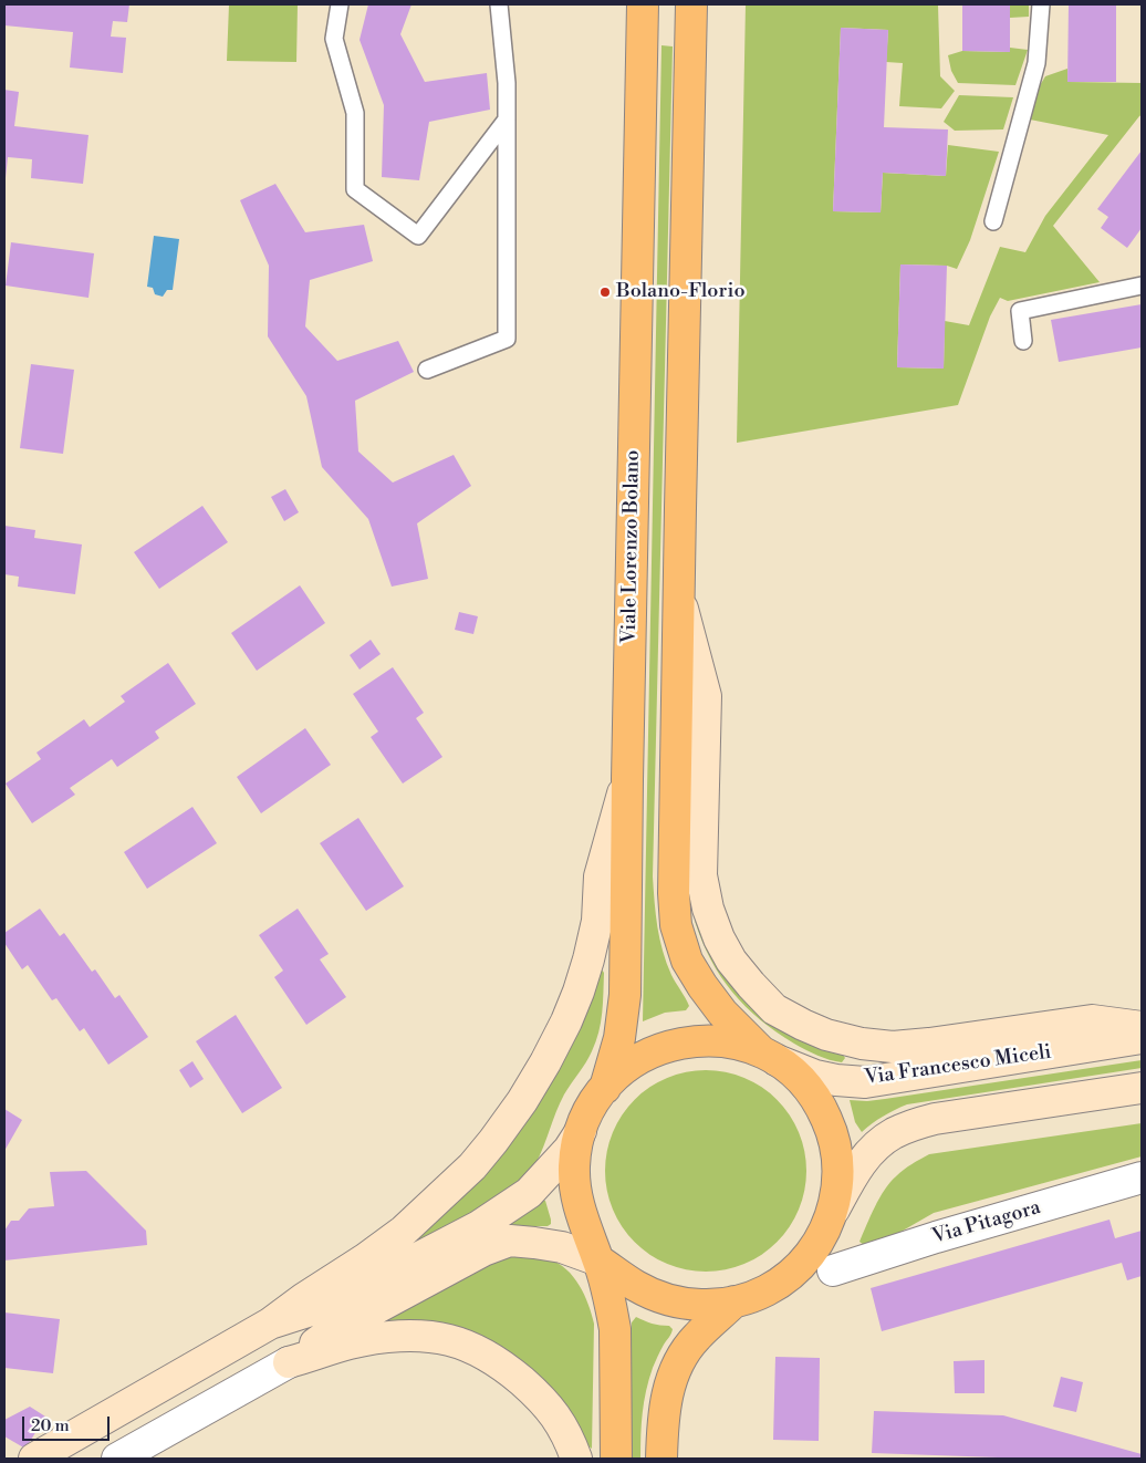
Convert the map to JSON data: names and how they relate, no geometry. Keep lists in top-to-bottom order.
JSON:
{
  "streets": {
    "main road": ["Viale Lorenzo Bolano", "Via Francesco Miceli"],
    "street": ["Via Pitagora"]
  },
  "places": ["Bolano-Florio"],
  "scale_bar": "20 m"
}
